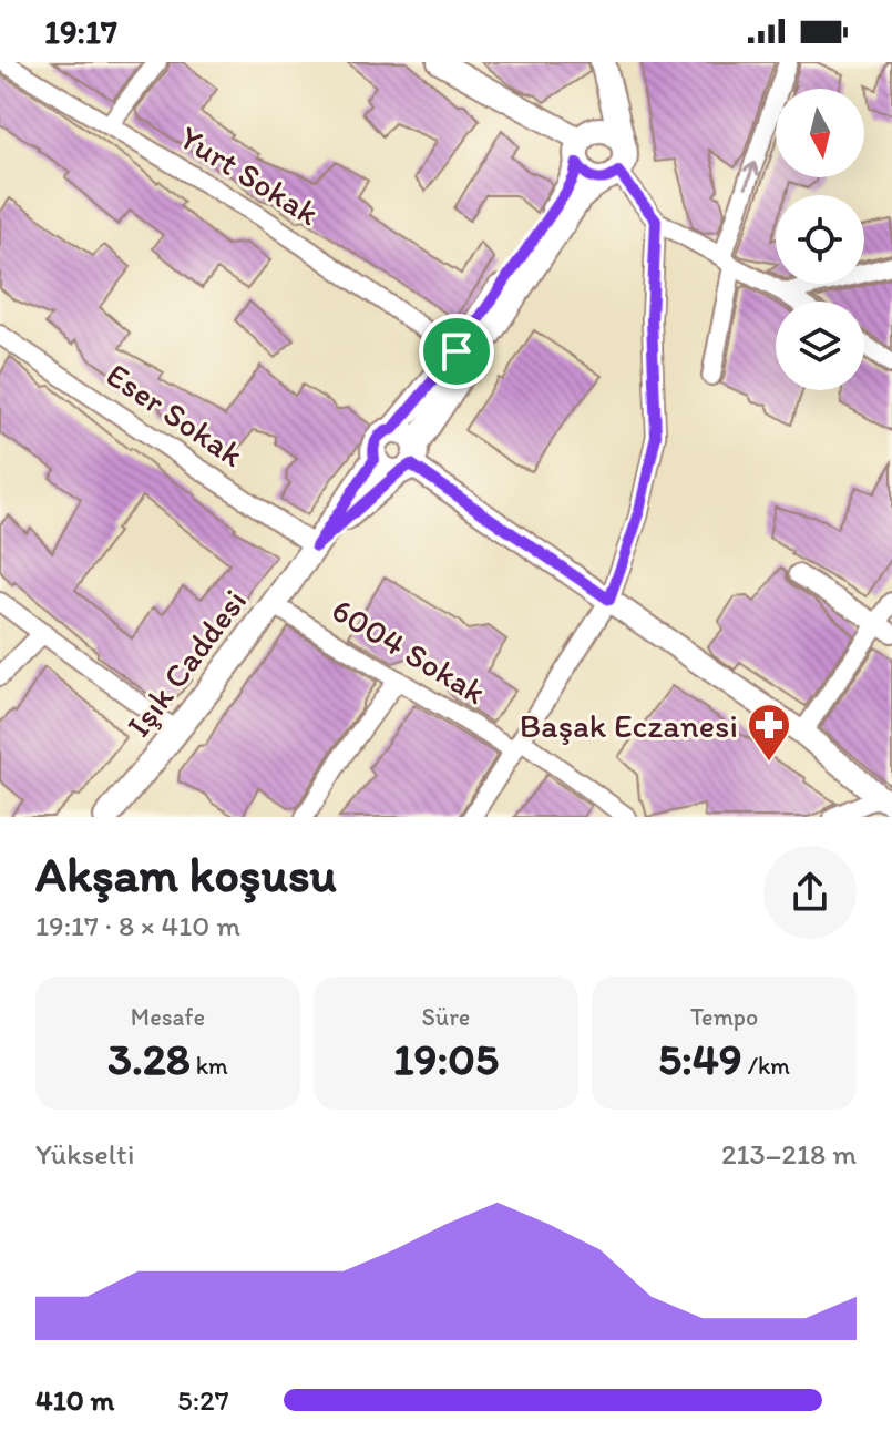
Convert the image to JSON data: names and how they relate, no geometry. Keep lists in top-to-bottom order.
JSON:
{
  "streets": {
    "main road": ["Işık Caddesi"],
    "street": ["Yurt Sokak", "Eser Sokak", "6004 Sokak"]
  },
  "crossings": [
    ["Yurt Sokak", "Işık Caddesi"],
    ["Eser Sokak", "Işık Caddesi"],
    ["6004 Sokak", "Işık Caddesi"]
  ],
  "places": {
    "pharmacy": ["Başak Eczanesi"]
  },
  "north": "bottom",
  "page": {
    "status": "19:17",
    "heading": ["Akşam koşusu", "19:17 · 8 × 410 m"],
    "stats": [
      ["Mesafe", "3.28 km"],
      ["Süre", "19:05"],
      ["Tempo", "5:49 /km"]
    ],
    "chart": ["Yükselti", "213–218 m"],
    "list": [
      {
        "name": "410 m",
        "note": "5:27"
      }
    ]
  }
}
